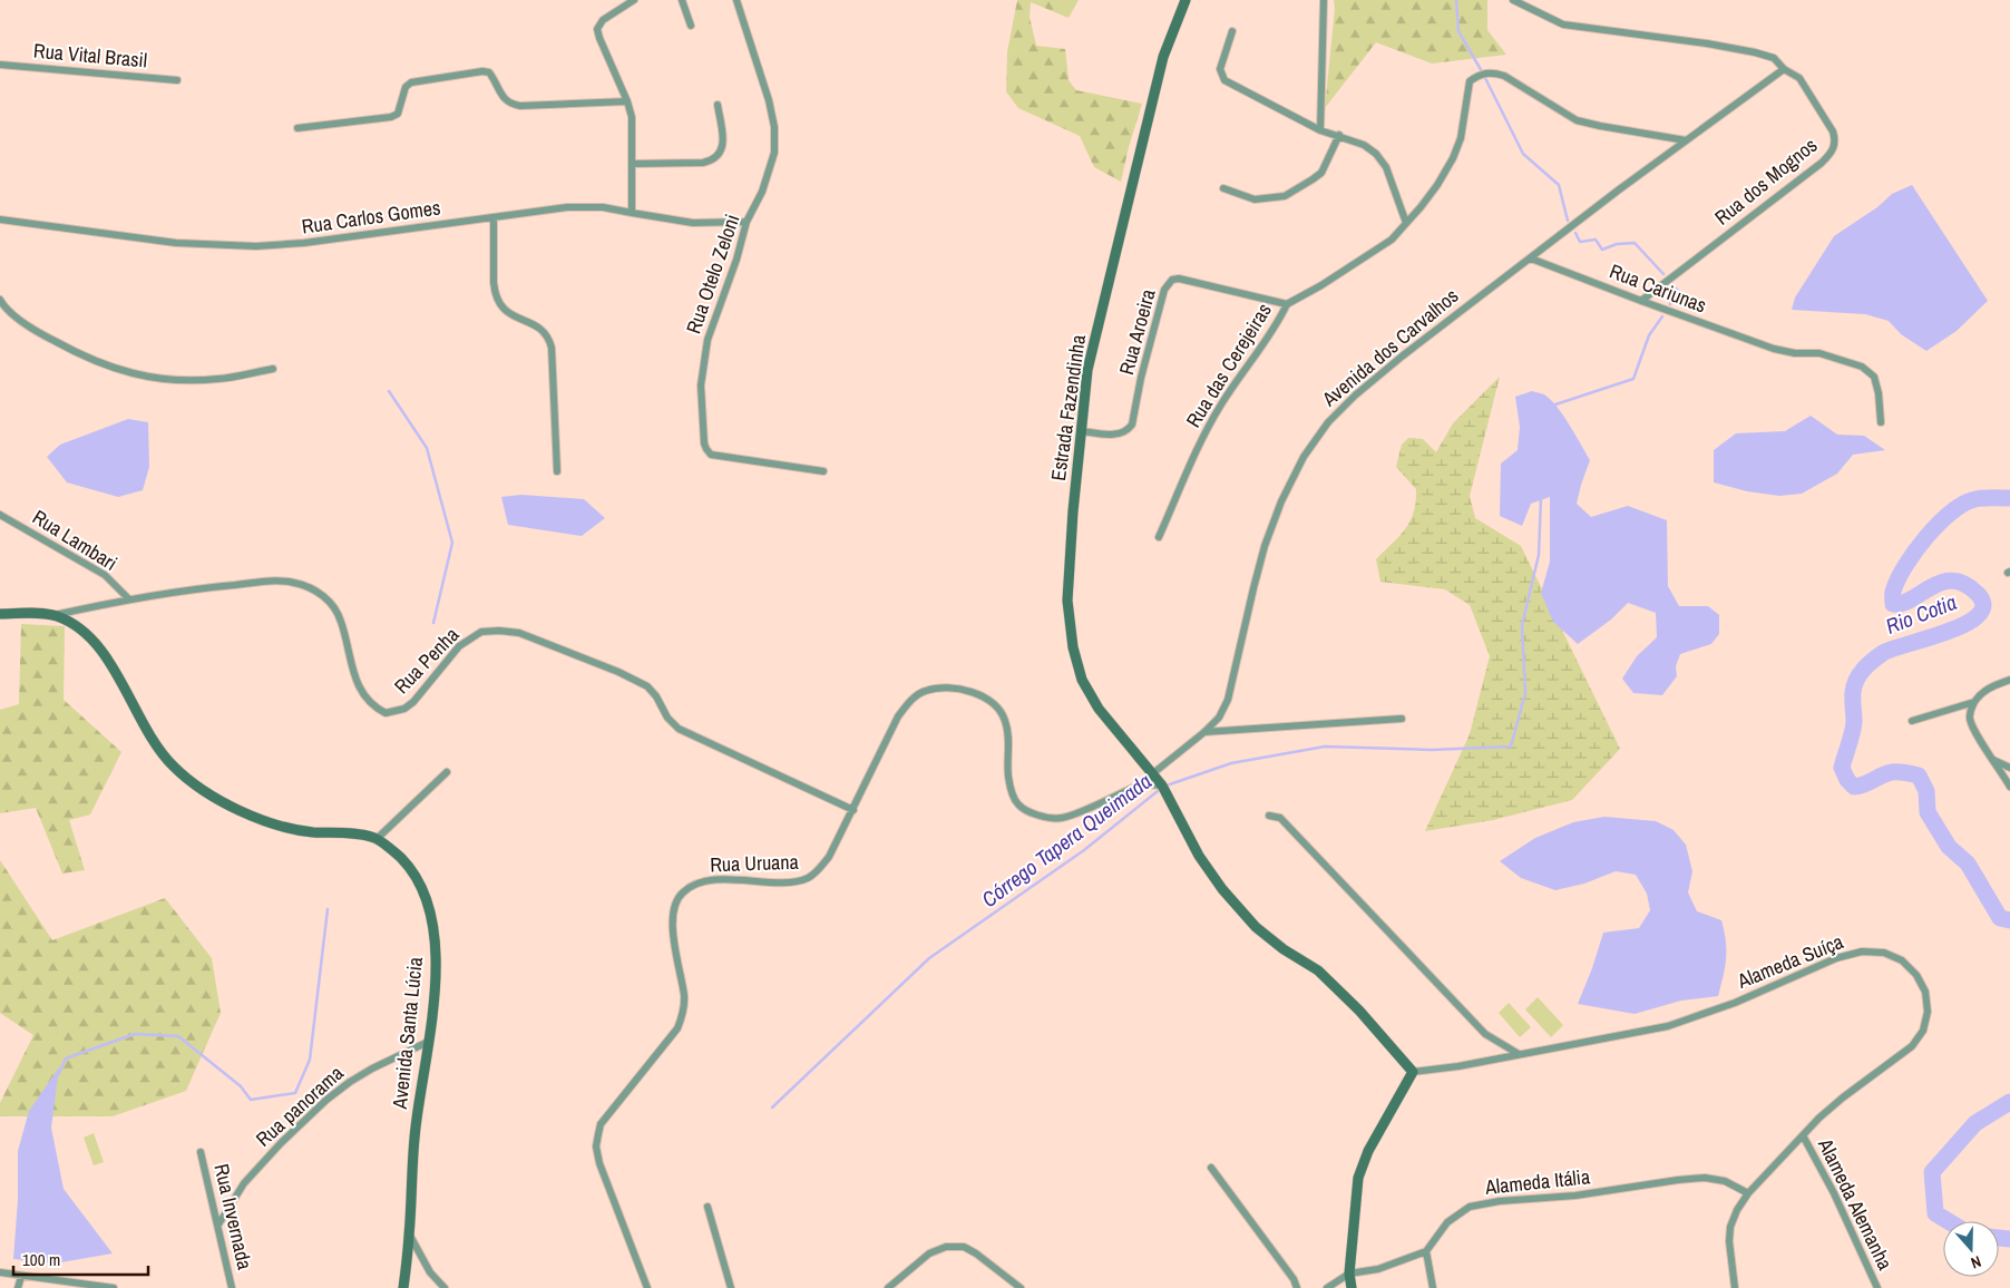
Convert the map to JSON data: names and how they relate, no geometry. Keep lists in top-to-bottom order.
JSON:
{
  "streets": {
    "street": [
      "Rua Vital Brasil",
      "Rua dos Mognos",
      "Rua Carlos Gomes",
      "Rua Otelo Zeloni",
      "Rua Cariunas",
      "Rua Aroeira",
      "Avenida dos Carvalhos",
      "Rua das Cerejeiras",
      "Estrada Fazendinha",
      "Rua Lambari",
      "Rua Penha",
      "Rua Uruana",
      "Alameda Suíça",
      "Avenida Santa Lúcia",
      "Rua panorama",
      "Alameda Itália",
      "Alameda Alemanha",
      "Rua Invernada"
    ]
  },
  "crossings": [
    ["Rua dos Mognos", "Rua Cariunas"],
    ["Rua dos Mognos", "Avenida dos Carvalhos"],
    ["Rua Carlos Gomes", "Rua Otelo Zeloni"],
    ["Rua Cariunas", "Avenida dos Carvalhos"],
    ["Rua Aroeira", "Rua das Cerejeiras"],
    ["Rua Aroeira", "Estrada Fazendinha"],
    ["Avenida dos Carvalhos", "Estrada Fazendinha"],
    ["Rua Lambari", "Rua Penha"],
    ["Rua Penha", "Rua Uruana"],
    ["Alameda Suíça", "Alameda Itália"],
    ["Alameda Suíça", "Alameda Alemanha"],
    ["Avenida Santa Lúcia", "Rua panorama"],
    ["Rua panorama", "Rua Invernada"]
  ],
  "water": ["Rio Cotia", "Córrego Tapera Queimada"],
  "scale_bar": "100 m",
  "north": "bottom"
}
